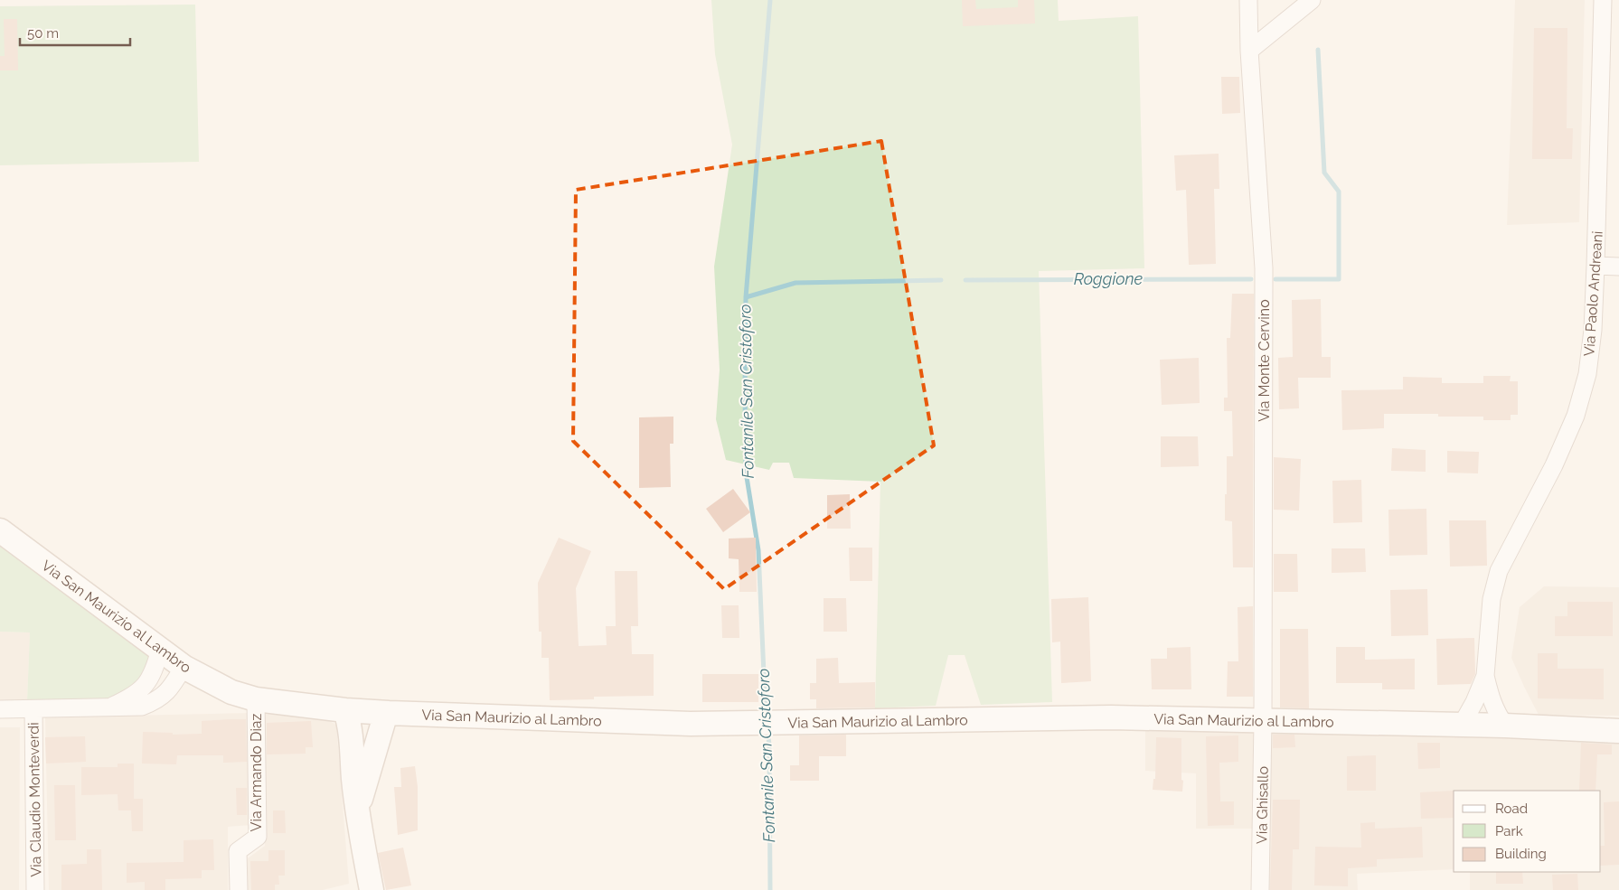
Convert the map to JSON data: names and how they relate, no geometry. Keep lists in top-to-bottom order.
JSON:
{
  "streets": {
    "main road": ["Via San Maurizio al Lambro"],
    "street": [
      "Via Paolo Andreani",
      "Via Monte Cervino",
      "Via Armando Diaz",
      "Via Claudio Monteverdi",
      "Via Ghisallo"
    ]
  },
  "crossings": [
    ["Via Paolo Andreani", "Via San Maurizio al Lambro"],
    ["Via Monte Cervino", "Via San Maurizio al Lambro"],
    ["Via Monte Cervino", "Via Ghisallo"],
    ["Via San Maurizio al Lambro", "Via Armando Diaz"],
    ["Via San Maurizio al Lambro", "Via Ghisallo"]
  ],
  "water": ["Roggione", "Fontanile San Cristoforo"],
  "legend": ["Road", "Park", "Building"],
  "scale_bar": "50 m"
}
